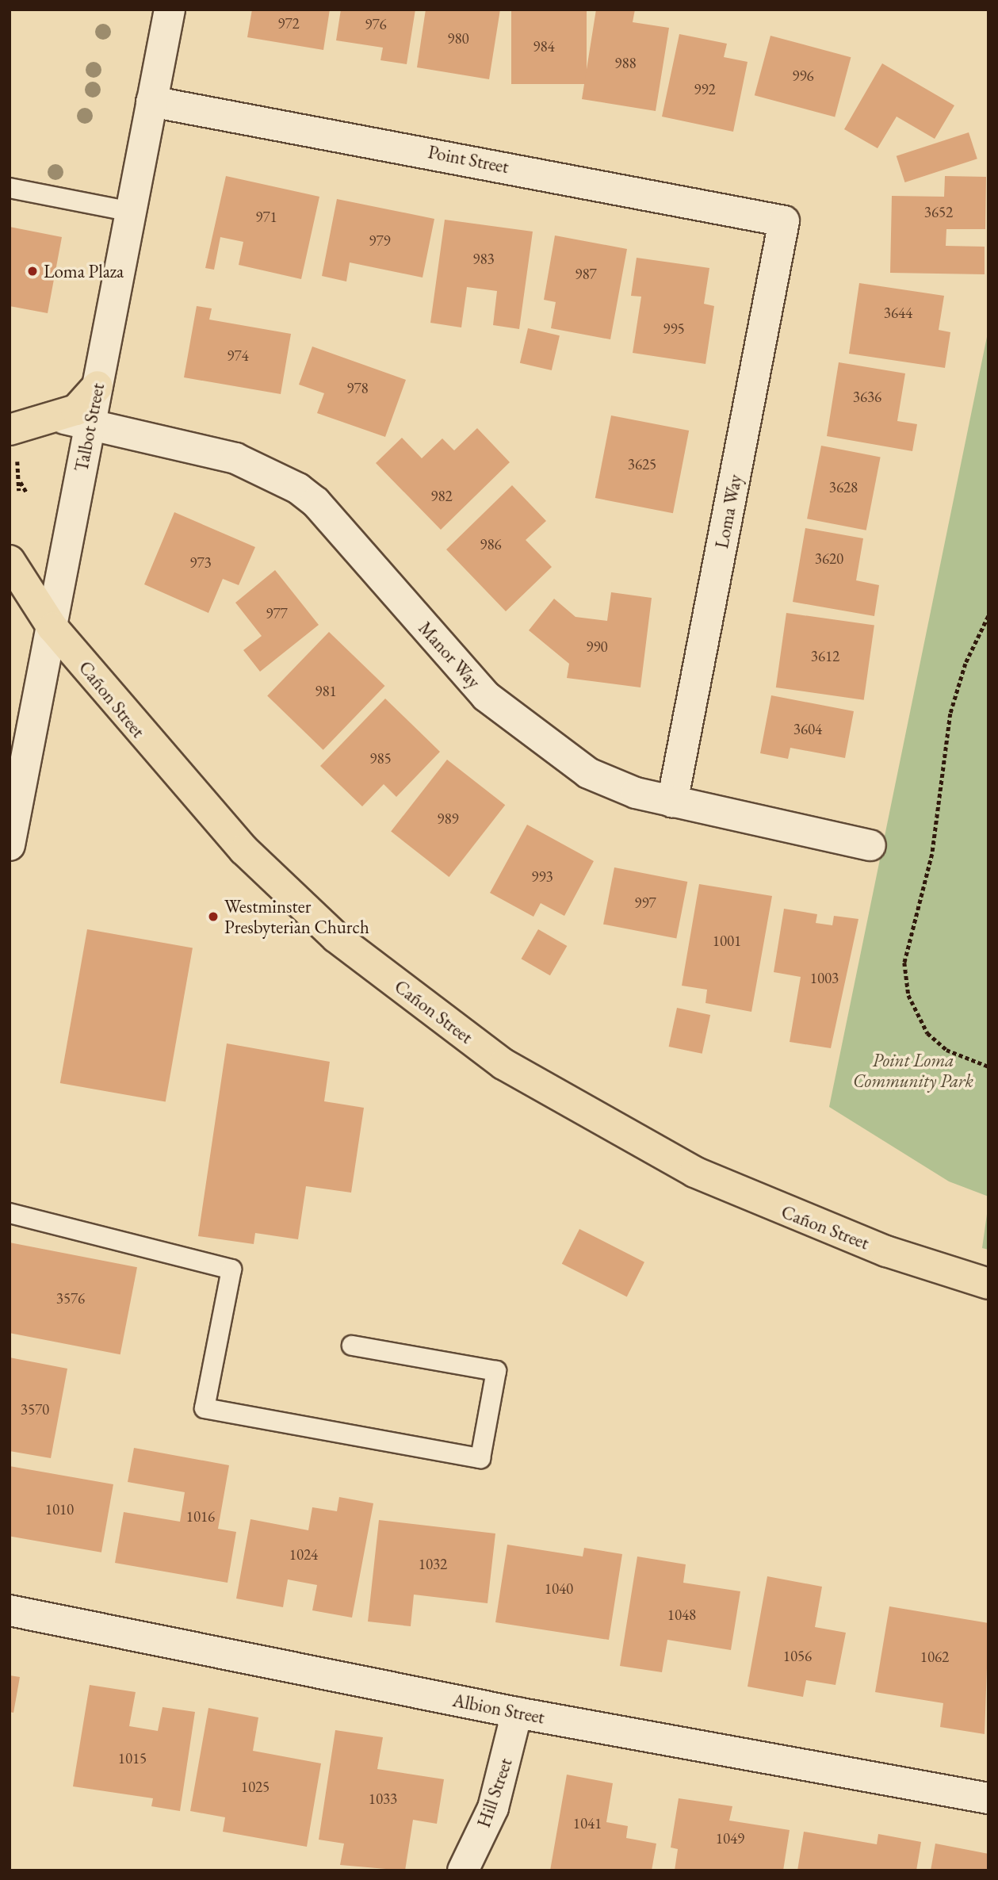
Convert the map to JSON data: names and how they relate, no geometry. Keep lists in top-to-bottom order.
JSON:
{
  "streets": {
    "main road": ["Cañon Street"],
    "street": [
      "Point Street",
      "Talbot Street",
      "Loma Way",
      "Manor Way",
      "Albion Street",
      "Hill Street"
    ]
  },
  "crossings": [
    ["Point Street", "Talbot Street"],
    ["Point Street", "Loma Way"],
    ["Talbot Street", "Manor Way"],
    ["Talbot Street", "Cañon Street"],
    ["Loma Way", "Manor Way"],
    ["Albion Street", "Hill Street"]
  ],
  "parks": ["Point Loma Community Park"],
  "places": ["Loma Plaza", "Westminster Presbyterian Church"],
  "house_numbers": [
    "972",
    "976",
    "980",
    "984",
    "988",
    "996",
    "992",
    "3652",
    "971",
    "979",
    "983",
    "987",
    "3644",
    "995",
    "974",
    "978",
    "3636",
    "3625",
    "3628",
    "982",
    "986",
    "3620",
    "973",
    "977",
    "990",
    "3612",
    "981",
    "3604",
    "985",
    "989",
    "993",
    "997",
    "1001",
    "1003",
    "3576",
    "3570",
    "1010",
    "1016",
    "1024",
    "1032",
    "1040",
    "1048",
    "1056",
    "1062",
    "1015",
    "1025",
    "1033",
    "1041",
    "1049"
  ]
}
